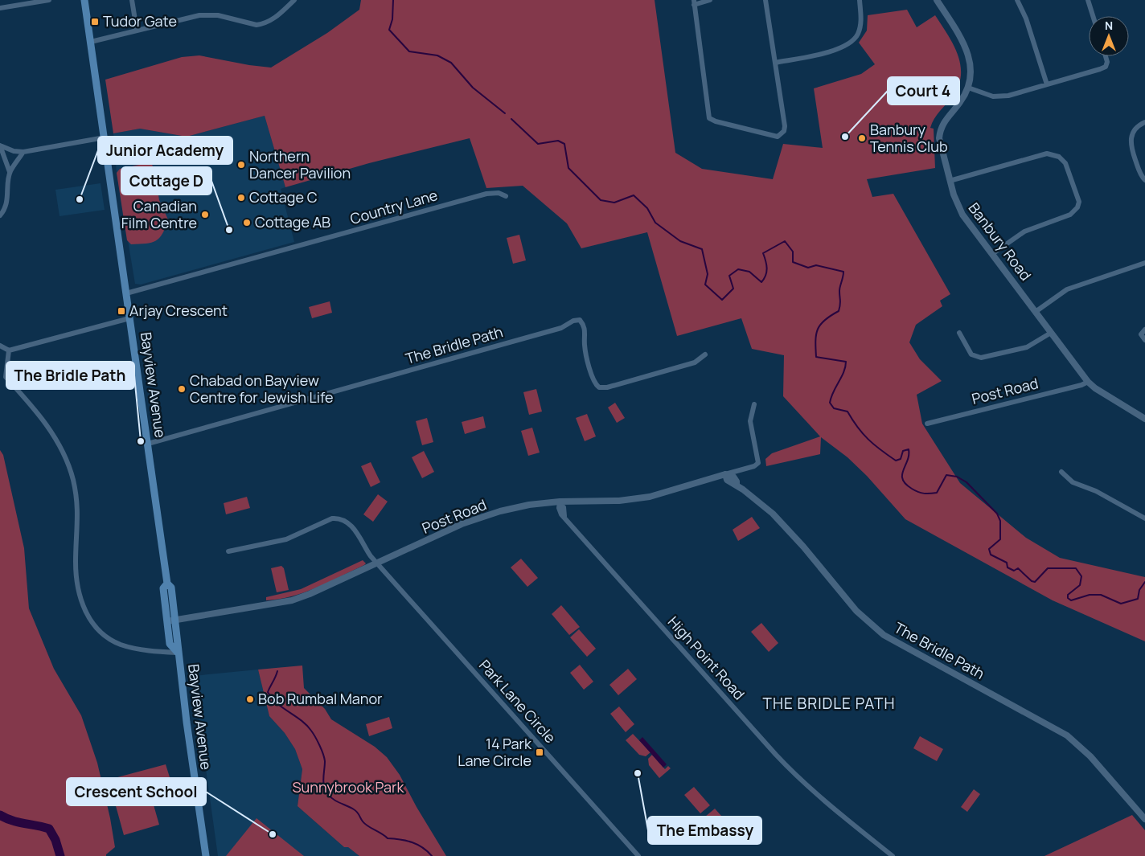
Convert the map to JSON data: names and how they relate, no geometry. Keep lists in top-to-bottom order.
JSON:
{
  "streets": {
    "main road": ["Bayview Avenue"],
    "street": [
      "Country Lane",
      "Banbury Road",
      "The Bridle Path",
      "Post Road",
      "High Point Road",
      "Park Lane Circle"
    ]
  },
  "crossings": [
    ["Country Lane", "Bayview Avenue"],
    ["Banbury Road", "Post Road"],
    ["The Bridle Path", "Bayview Avenue"],
    ["The Bridle Path", "Post Road"],
    ["Bayview Avenue", "Post Road"],
    ["Post Road", "High Point Road"],
    ["Post Road", "Park Lane Circle"]
  ],
  "districts": ["THE BRIDLE PATH"],
  "parks": ["Sunnybrook Park"],
  "places": {
    "transit": ["Tudor Gate", "Arjay Crescent", "14 Park Lane Circle"],
    "other": [
      "Court 4",
      "Banbury Tennis Club",
      "Northern Dancer Pavilion",
      "Cottage C",
      "Junior Academy",
      "Canadian Film Centre",
      "Cottage AB",
      "Cottage D",
      "Chabad on Bayview Centre for Jewish Life",
      "The Bridle Path",
      "Bob Rumbal Manor",
      "The Embassy",
      "Crescent School"
    ]
  },
  "north": "top"
}
